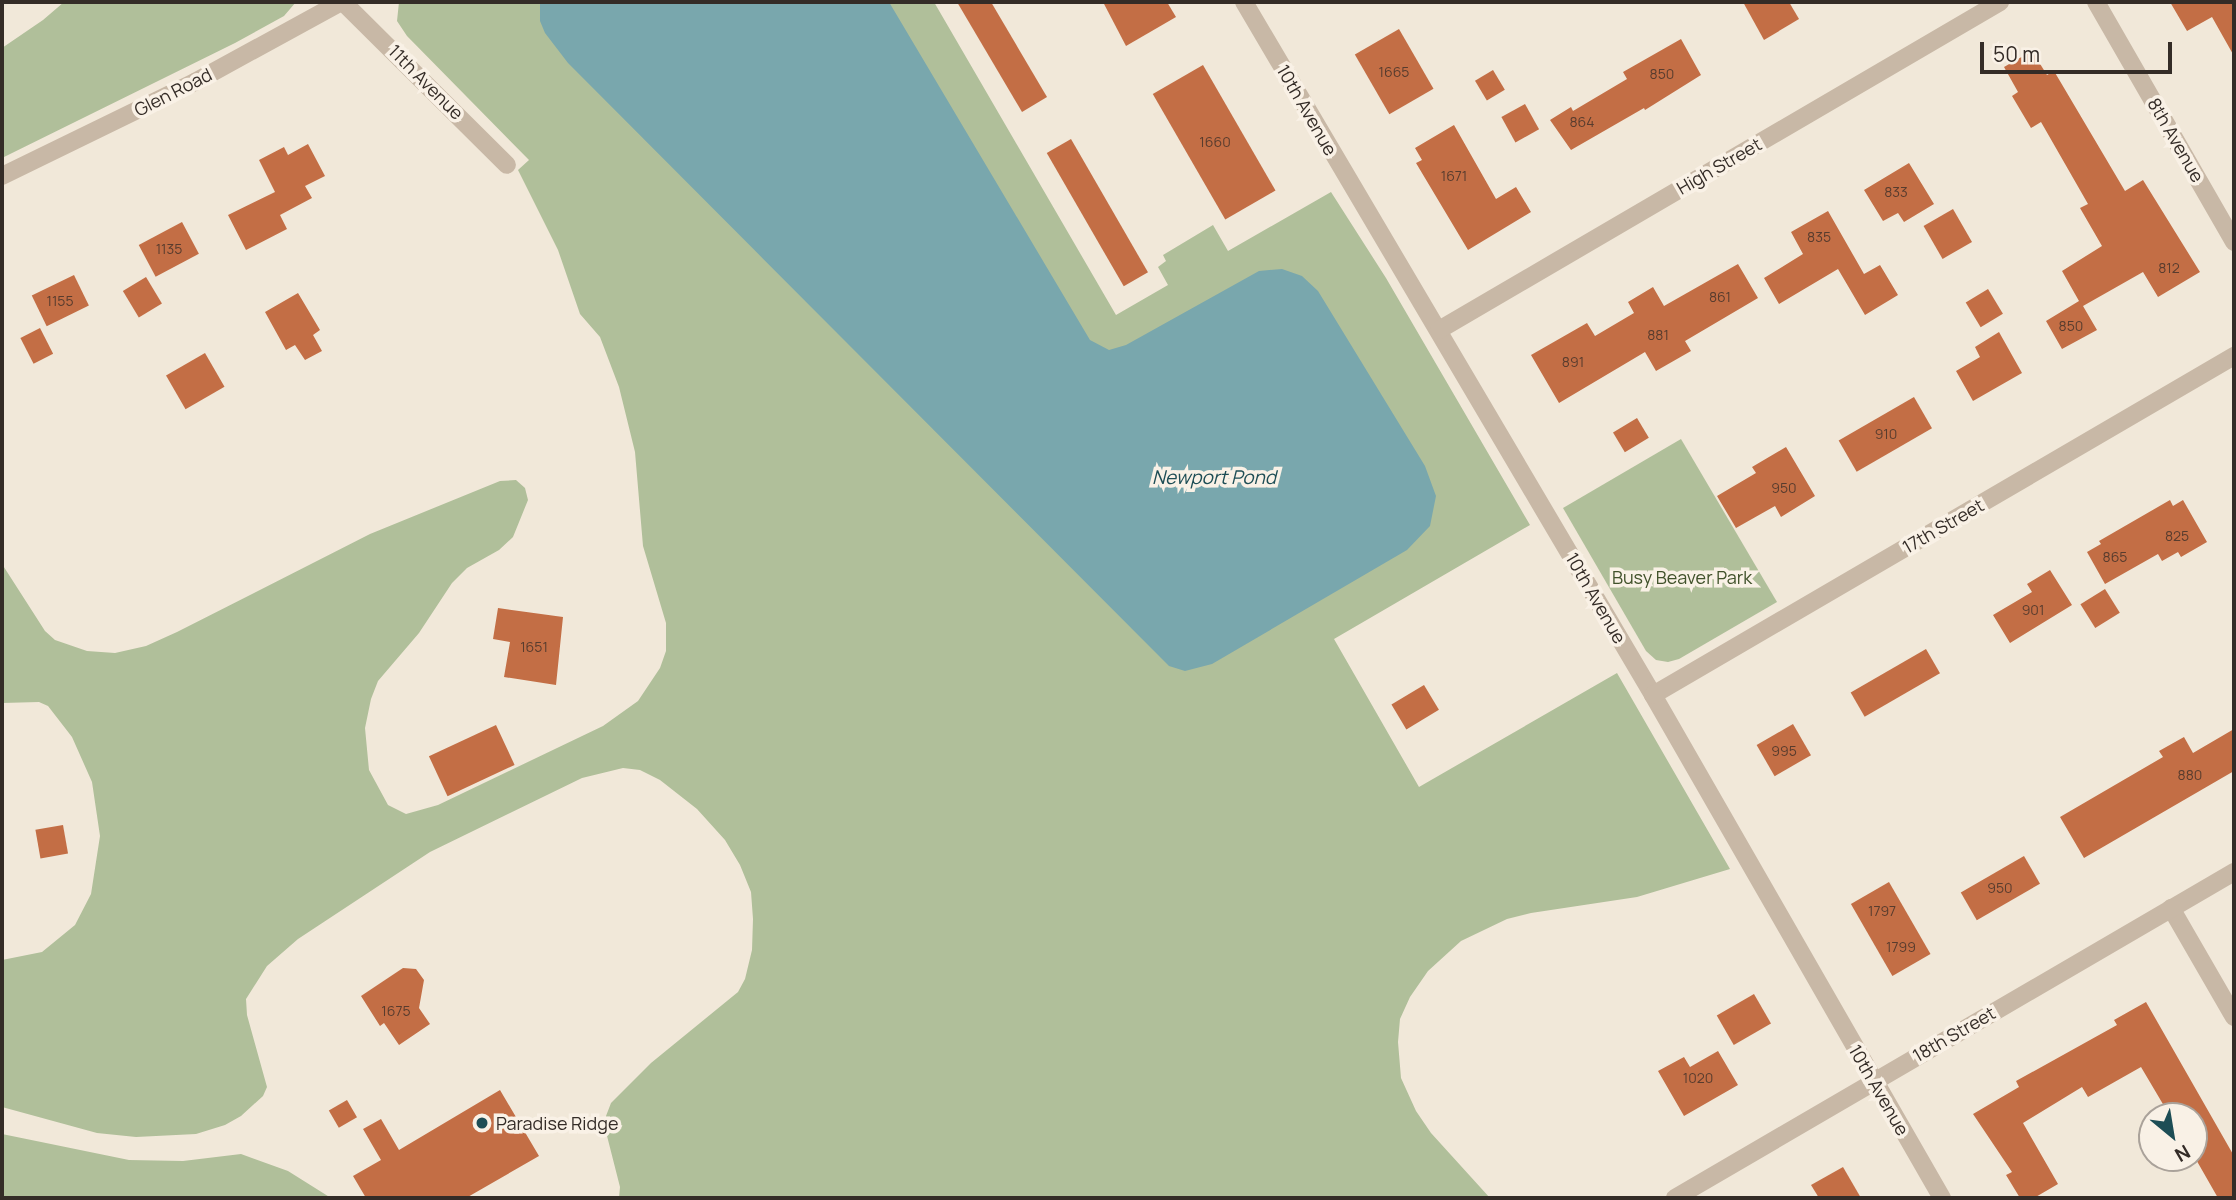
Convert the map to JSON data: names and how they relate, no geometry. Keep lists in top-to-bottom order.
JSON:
{
  "streets": {
    "street": [
      "11th Avenue",
      "Glen Road",
      "10th Avenue",
      "8th Avenue",
      "High Street",
      "17th Street",
      "18th Street"
    ]
  },
  "crossings": [
    ["11th Avenue", "Glen Road"],
    ["10th Avenue", "High Street"],
    ["10th Avenue", "17th Street"],
    ["10th Avenue", "18th Street"]
  ],
  "water": ["Newport Pond"],
  "parks": ["Busy Beaver Park"],
  "places": ["Paradise Ridge"],
  "house_numbers": [
    "1665",
    "850",
    "864",
    "1660",
    "1671",
    "833",
    "835",
    "1135",
    "812",
    "861",
    "1155",
    "850",
    "881",
    "891",
    "910",
    "950",
    "825",
    "865",
    "901",
    "1651",
    "995",
    "880",
    "950",
    "1797",
    "1799",
    "1675",
    "1020"
  ],
  "scale_bar": "50 m",
  "north": "bottom right"
}
